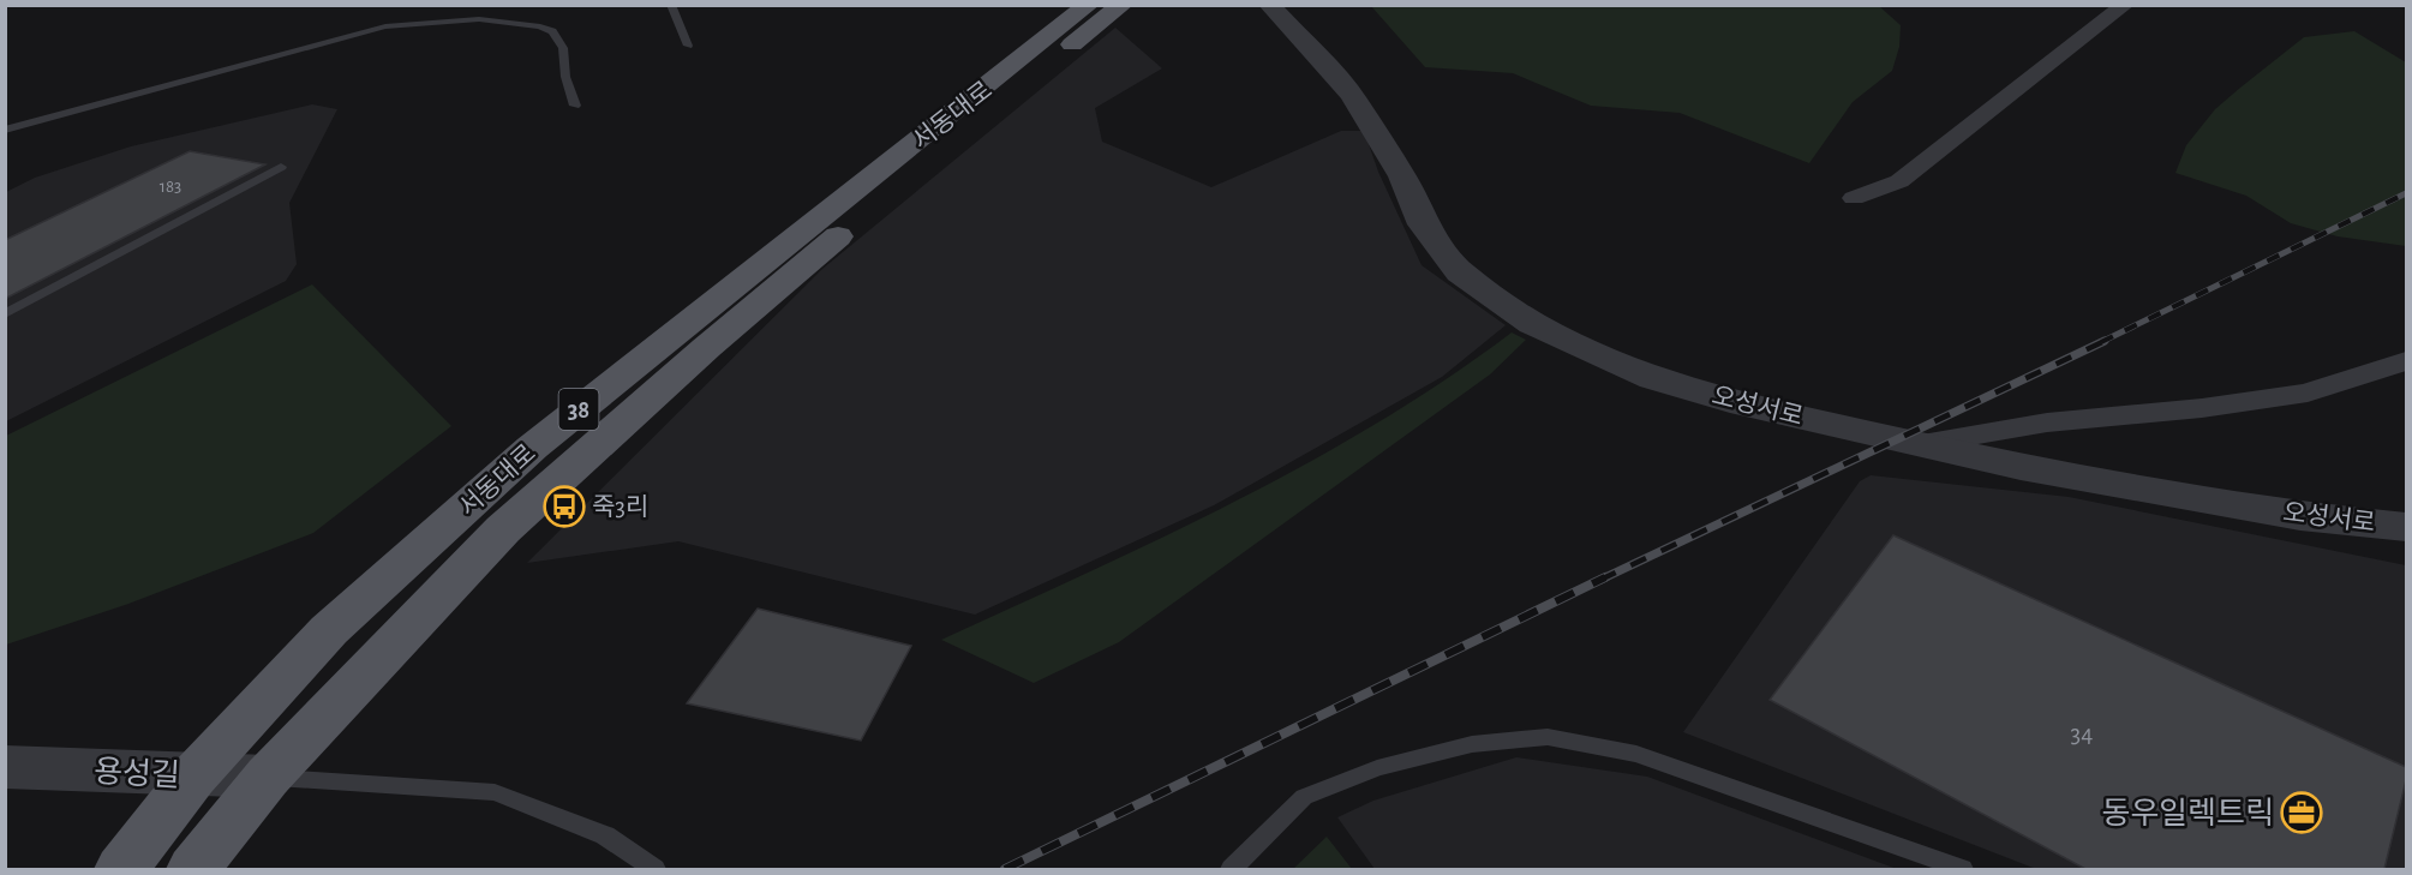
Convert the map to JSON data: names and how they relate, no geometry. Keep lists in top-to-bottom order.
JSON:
{
  "streets": {
    "main road": ["서동대로", "38"],
    "street": ["오성서로", "용성길"]
  },
  "crossings": [
    ["서동대로", "용성길"]
  ],
  "places": {
    "bus stop": ["죽3리"],
    "office": ["동우일렉트릭"]
  },
  "house_numbers": ["183", "34"]
}
